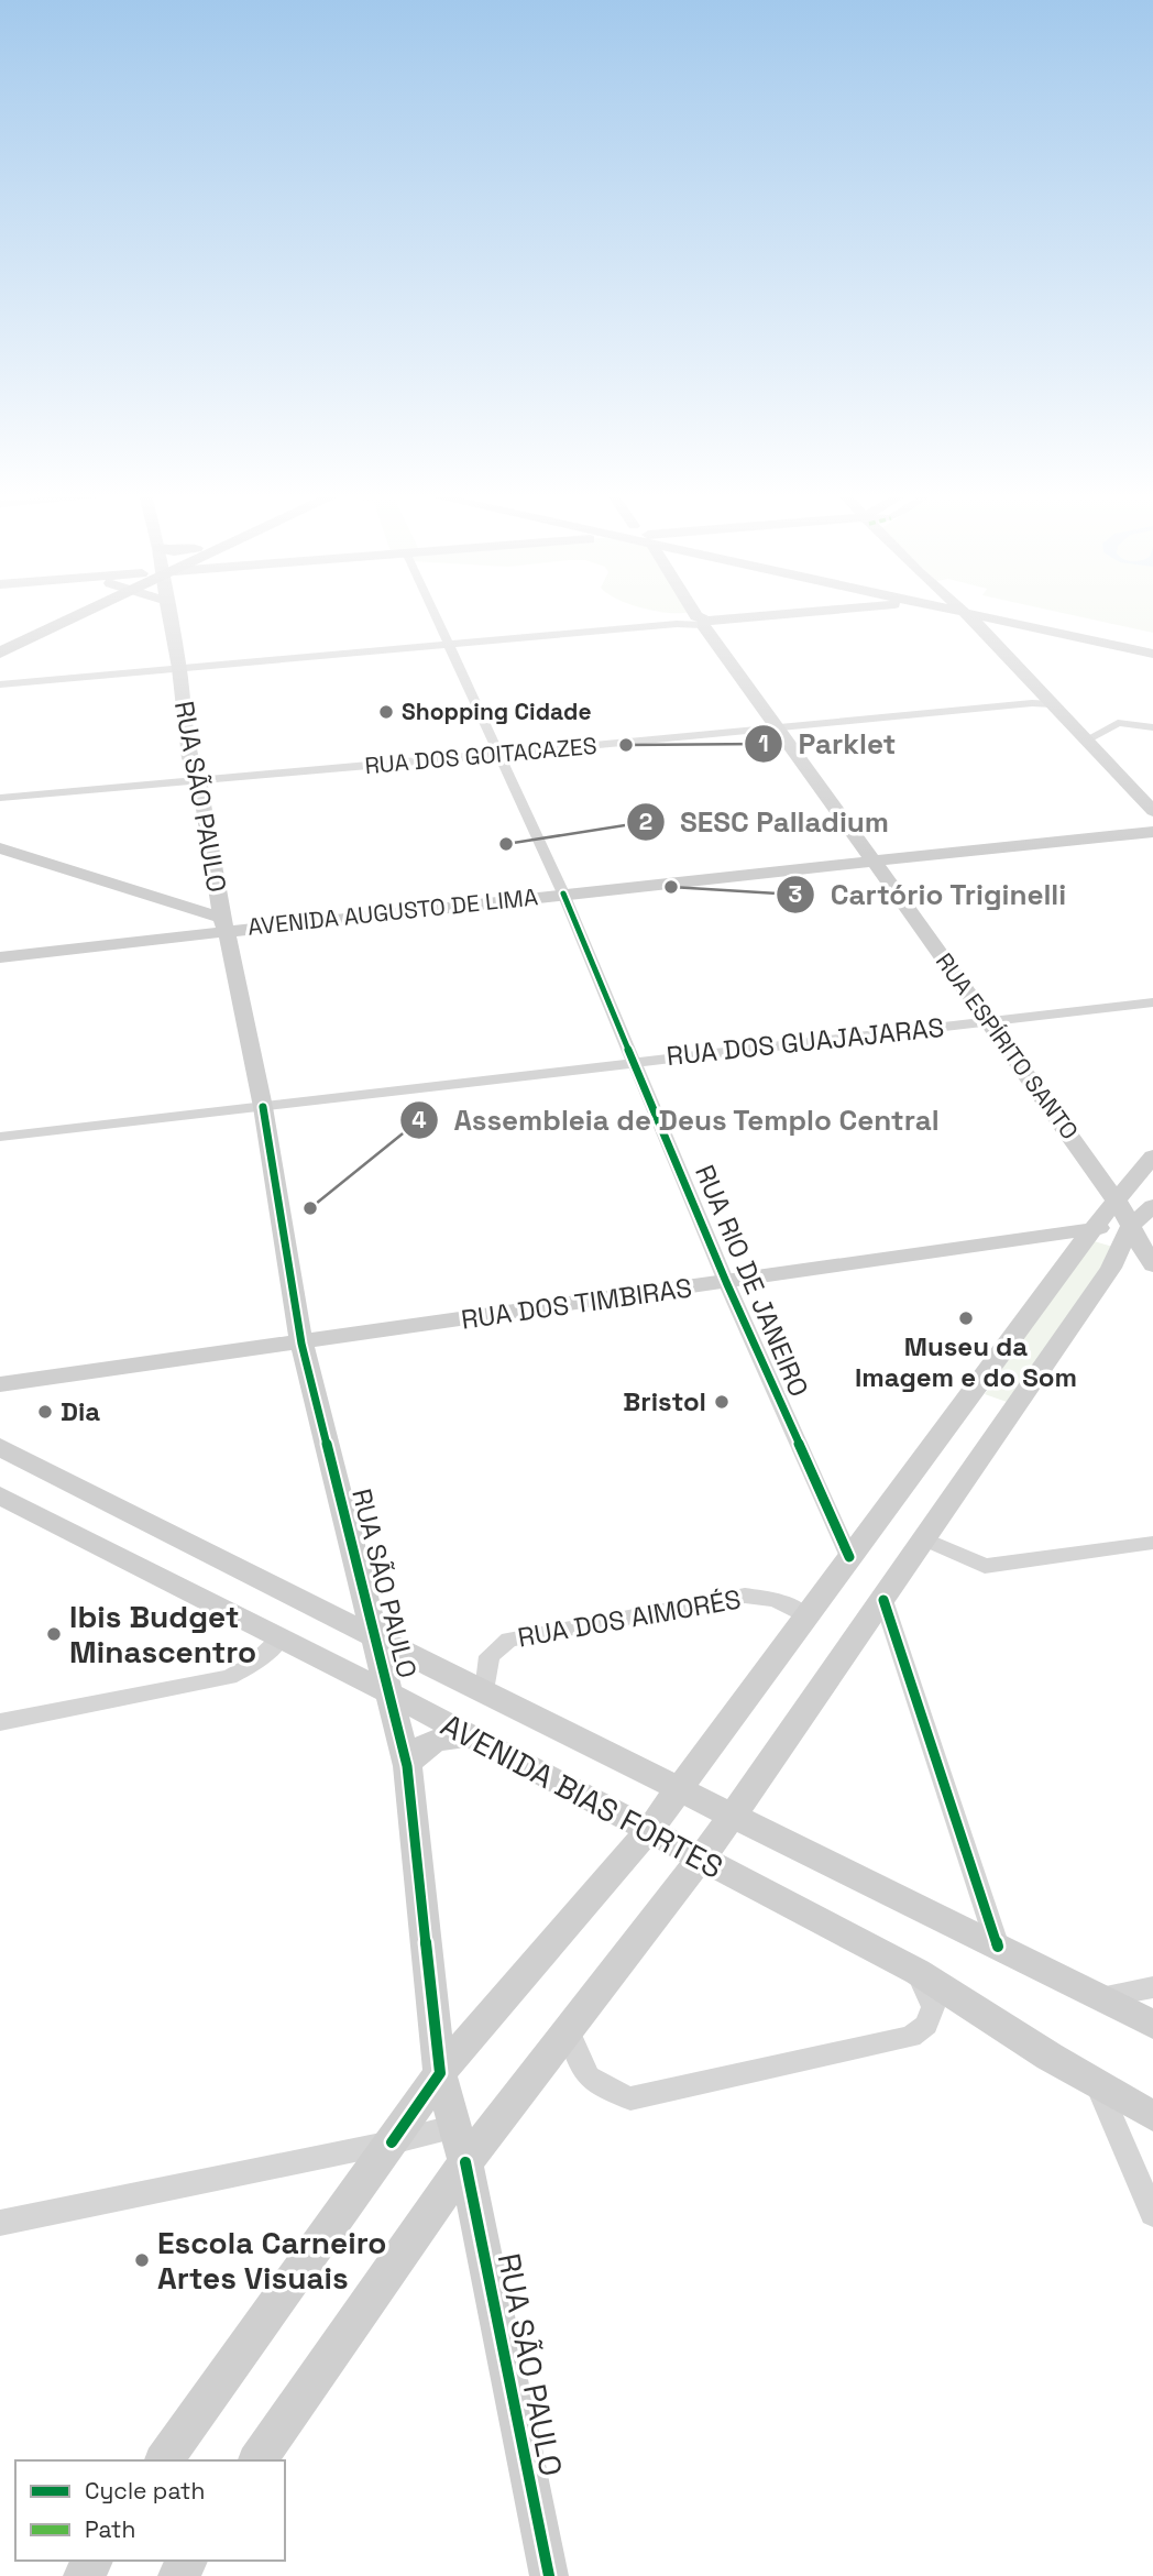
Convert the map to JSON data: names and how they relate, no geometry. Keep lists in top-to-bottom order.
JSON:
{
  "streets": {
    "street": [
      "RUA DOS GOITACAZES",
      "RUA SÃO PAULO",
      "AVENIDA AUGUSTO DE LIMA",
      "RUA DOS GUAJAJARAS",
      "RUA ESPÍRITO SANTO",
      "RUA RIO DE JANEIRO",
      "RUA DOS TIMBIRAS",
      "RUA DOS AIMORÉS",
      "AVENIDA BIAS FORTES"
    ]
  },
  "crossings": [
    ["RUA DOS GOITACAZES", "RUA SÃO PAULO"],
    ["RUA DOS GOITACAZES", "RUA ESPÍRITO SANTO"],
    ["RUA DOS GOITACAZES", "RUA RIO DE JANEIRO"],
    ["RUA SÃO PAULO", "AVENIDA AUGUSTO DE LIMA"],
    ["RUA SÃO PAULO", "RUA DOS GUAJAJARAS"],
    ["RUA SÃO PAULO", "RUA DOS TIMBIRAS"],
    ["RUA SÃO PAULO", "AVENIDA BIAS FORTES"],
    ["AVENIDA AUGUSTO DE LIMA", "RUA ESPÍRITO SANTO"],
    ["AVENIDA AUGUSTO DE LIMA", "RUA RIO DE JANEIRO"],
    ["RUA DOS GUAJAJARAS", "RUA ESPÍRITO SANTO"],
    ["RUA DOS GUAJAJARAS", "RUA RIO DE JANEIRO"],
    ["RUA ESPÍRITO SANTO", "RUA DOS TIMBIRAS"],
    ["RUA RIO DE JANEIRO", "RUA DOS TIMBIRAS"],
    ["RUA DOS AIMORÉS", "AVENIDA BIAS FORTES"]
  ],
  "places": [
    "Shopping Cidade",
    "Parklet",
    "SESC Palladium",
    "Cartório Triginelli",
    "Assembleia de Deus Templo Central",
    "Museu da Imagem e do Som",
    "Bristol",
    "Dia",
    "Ibis Budget Minascentro",
    "Escola Carneiro Artes Visuais"
  ],
  "legend": ["Cycle path", "Path"]
}
